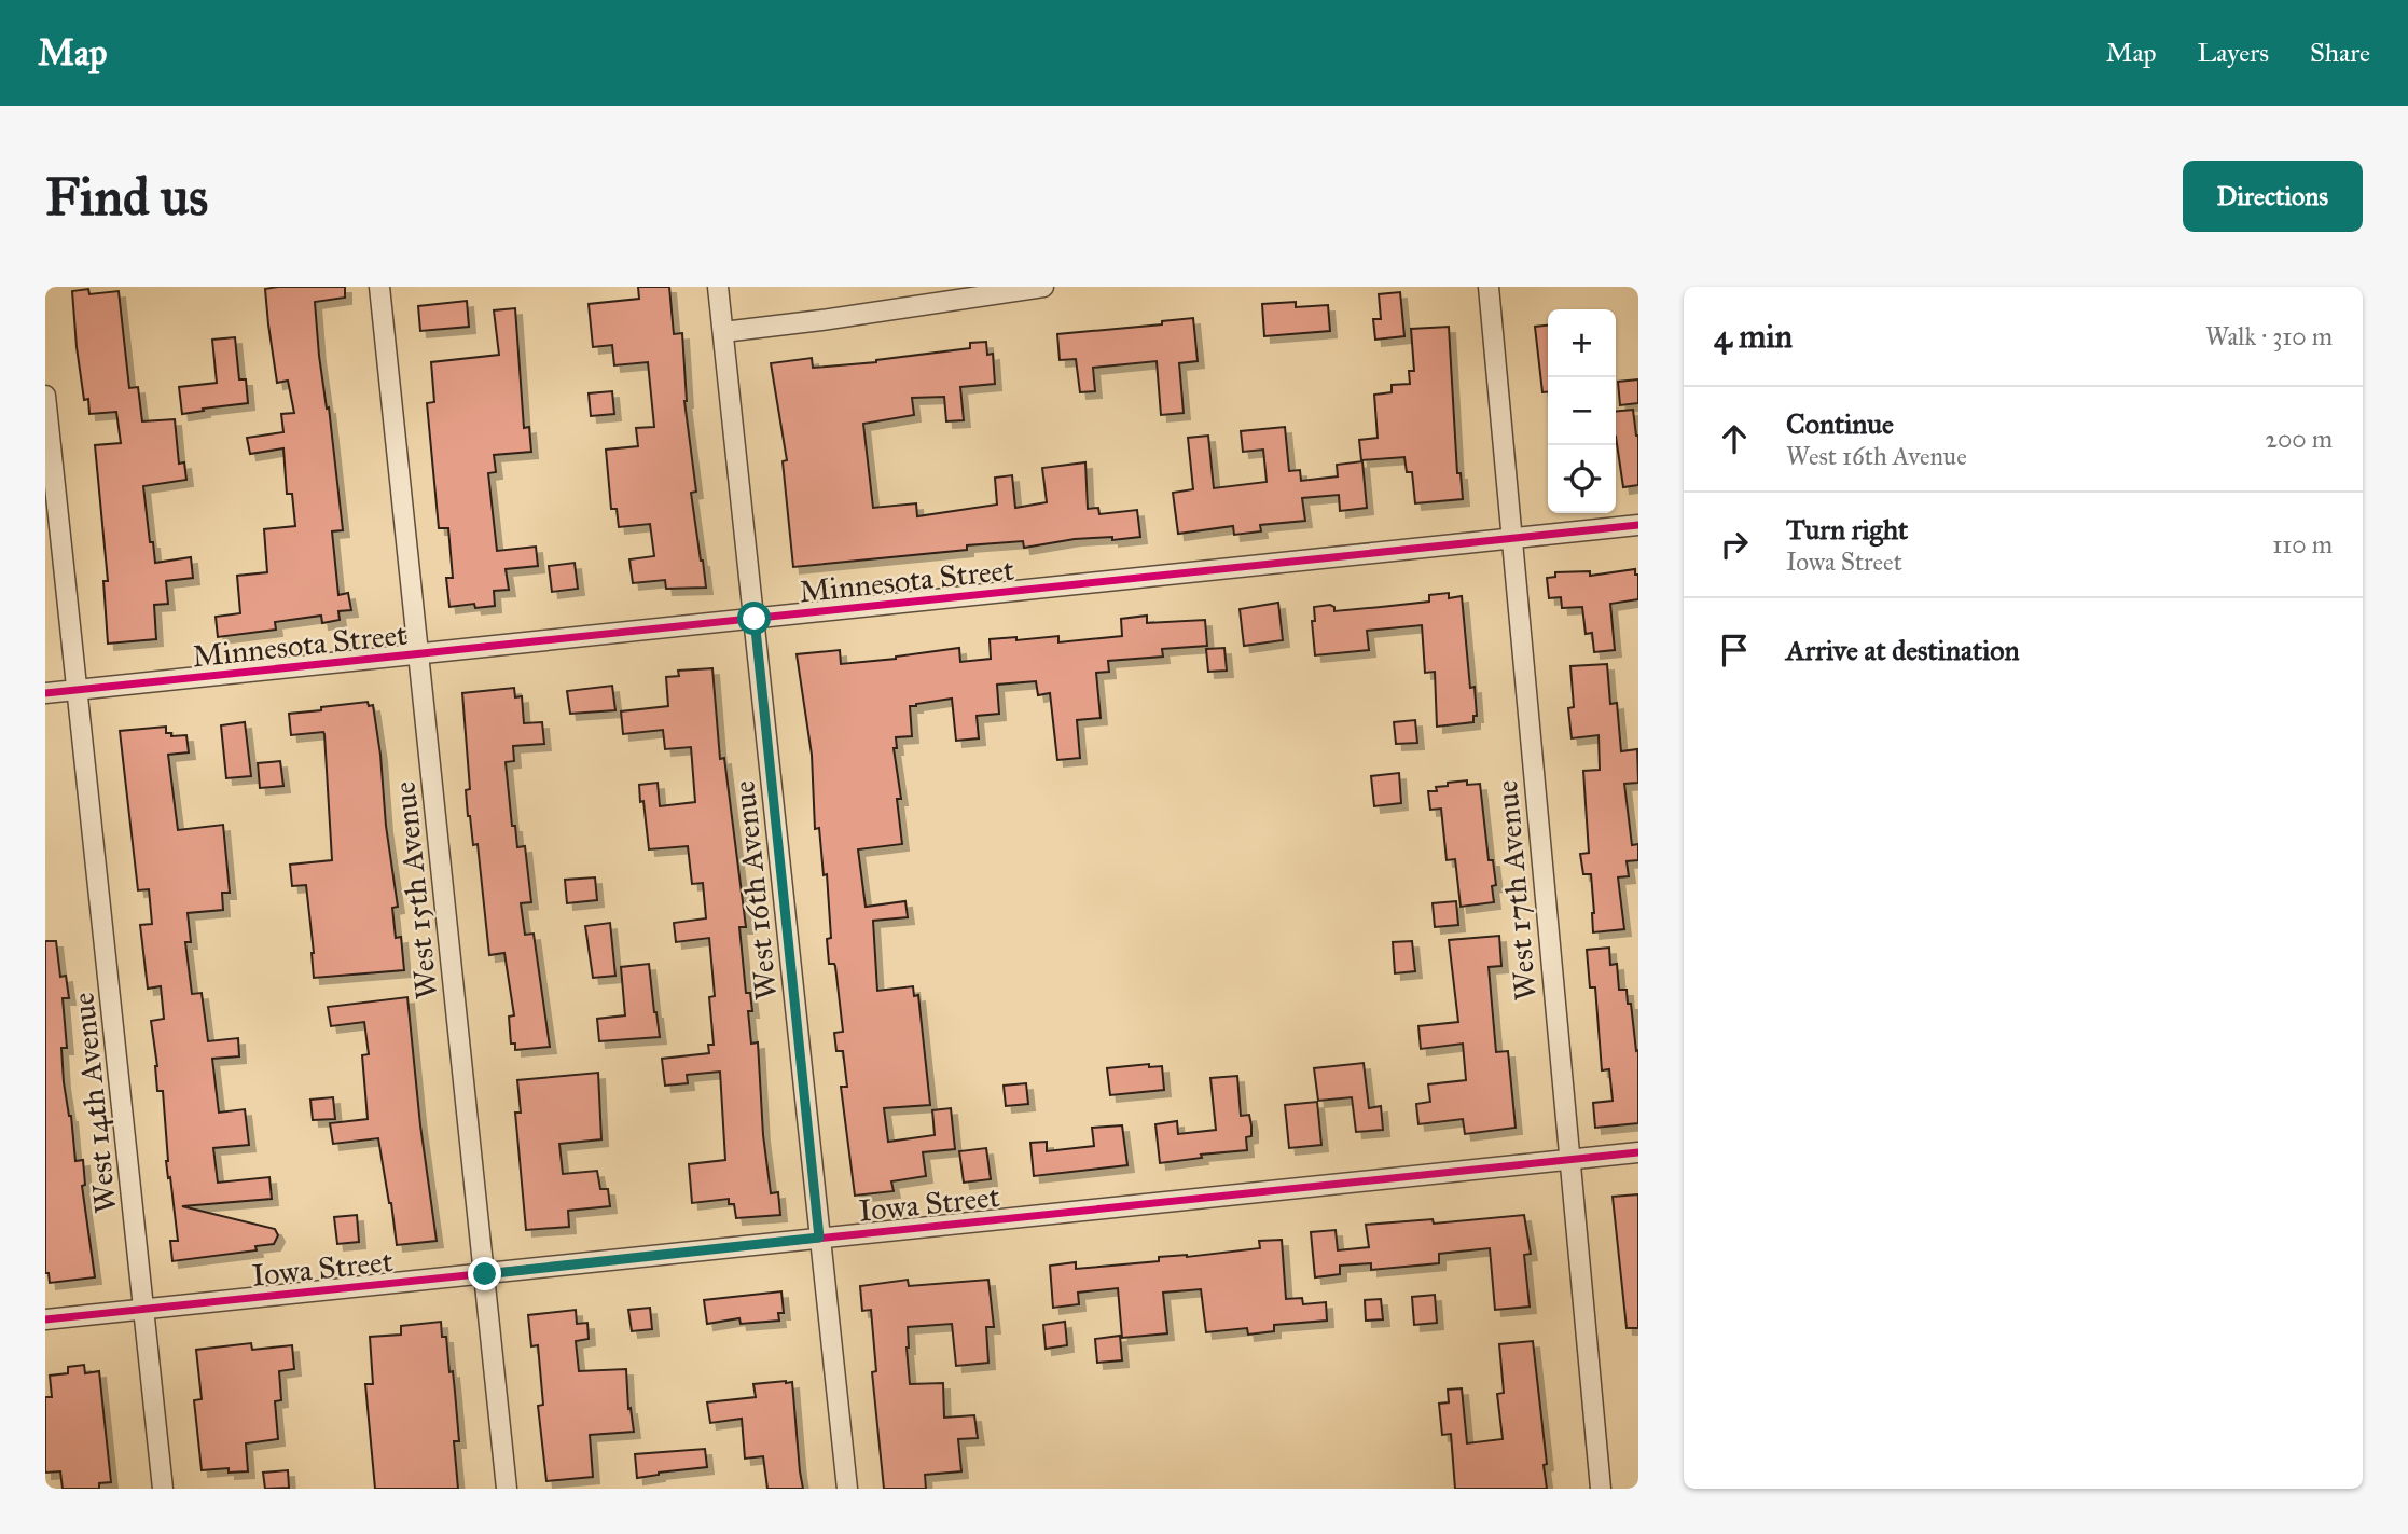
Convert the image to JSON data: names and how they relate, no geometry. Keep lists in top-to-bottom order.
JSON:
{
  "streets": {
    "street": [
      "Minnesota Street",
      "West 15th Avenue",
      "West 16th Avenue",
      "West 17th Avenue",
      "West 14th Avenue",
      "Iowa Street"
    ]
  },
  "crossings": [
    ["Minnesota Street", "West 15th Avenue"],
    ["Minnesota Street", "West 16th Avenue"],
    ["Minnesota Street", "West 17th Avenue"],
    ["Minnesota Street", "West 14th Avenue"],
    ["West 15th Avenue", "Iowa Street"],
    ["West 16th Avenue", "Iowa Street"],
    ["West 17th Avenue", "Iowa Street"],
    ["West 14th Avenue", "Iowa Street"]
  ],
  "page": {
    "header": "Map",
    "nav": ["Map", "Layers", "Share"],
    "buttons": "Directions",
    "title": "Find us",
    "heading": ["4 min", "Walk · 310 m"],
    "map_buttons": ["+", "−"],
    "list": [
      ["Continue", "West 16th Avenue", "200 m"],
      ["Turn right", "Iowa Street", "110 m"],
      "Arrive at destination"
    ]
  }
}
